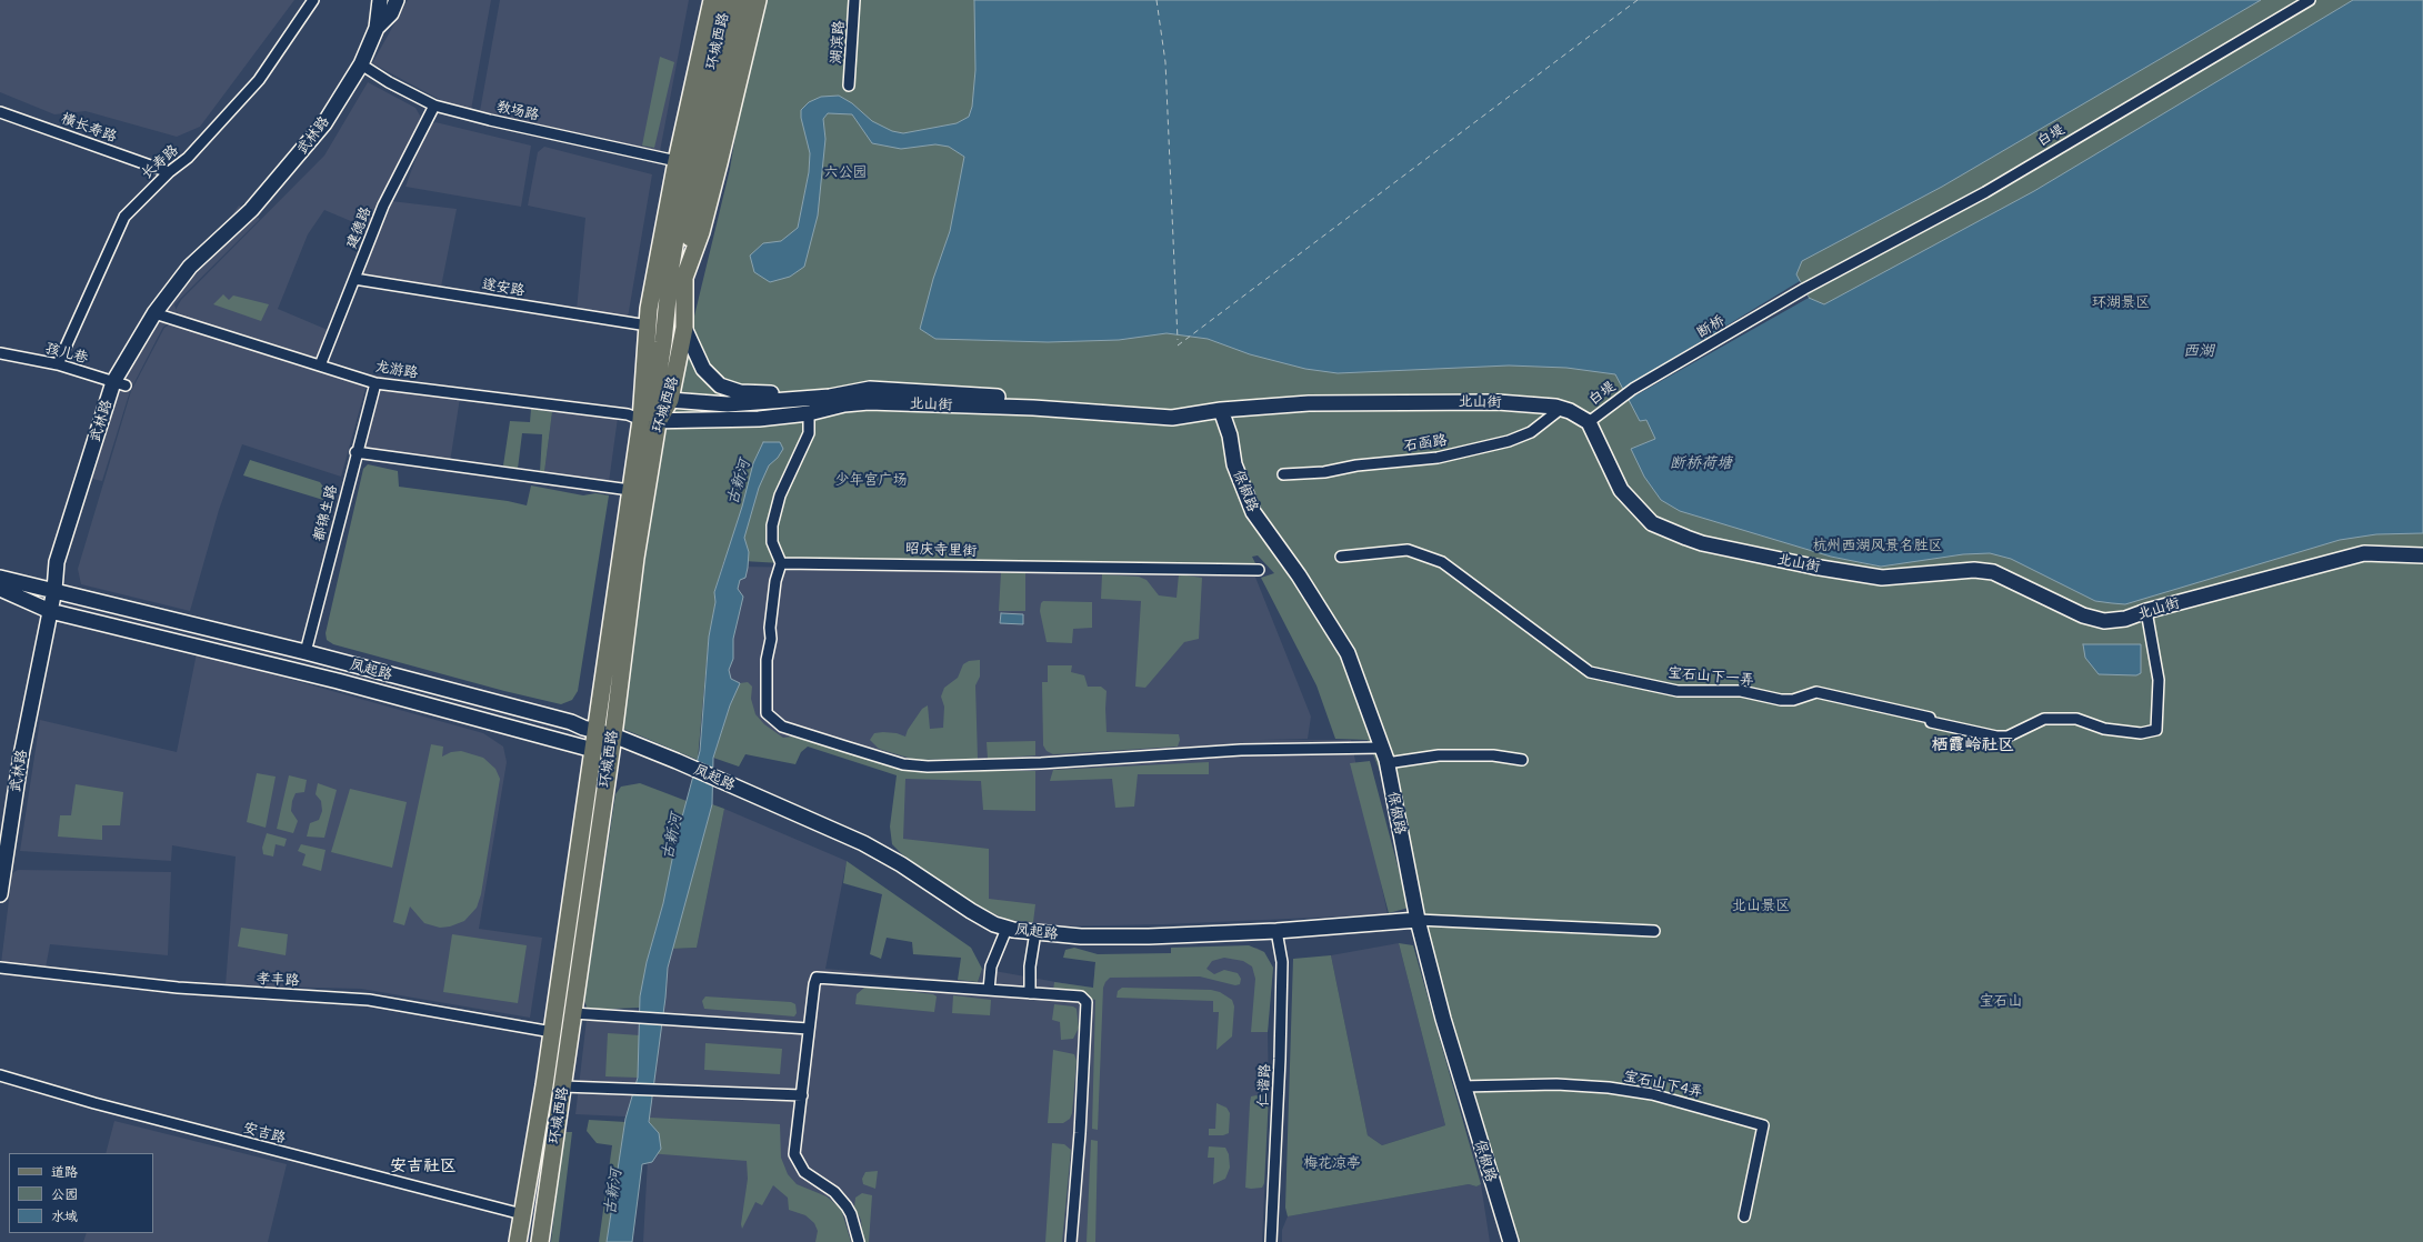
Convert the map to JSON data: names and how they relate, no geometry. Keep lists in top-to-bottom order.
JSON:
{
  "streets": {
    "main road": [
      "环城西路",
      "武林路",
      "北山街",
      "保俶路",
      "凤起路"
    ],
    "street": [
      "湖滨路",
      "教场路",
      "横长寿路",
      "白堤",
      "长寿路",
      "建德路",
      "遂安路",
      "断桥",
      "孩儿巷",
      "龙游路",
      "石函路",
      "都锦生路",
      "昭庆寺里街",
      "宝石山下一弄",
      "孝丰路",
      "宝石山下4弄",
      "仁谐路",
      "安吉路"
    ]
  },
  "crossings": [
    ["环城西路", "教场路"],
    ["环城西路", "遂安路"],
    ["环城西路", "龙游路"],
    ["环城西路", "北山街"],
    ["环城西路", "凤起路"],
    ["环城西路", "孝丰路"],
    ["环城西路", "安吉路"],
    ["教场路", "武林路"],
    ["教场路", "建德路"],
    ["横长寿路", "长寿路"],
    ["武林路", "孩儿巷"],
    ["武林路", "龙游路"],
    ["武林路", "凤起路"],
    ["白堤", "断桥"],
    ["白堤", "北山街"],
    ["长寿路", "孩儿巷"],
    ["建德路", "遂安路"],
    ["建德路", "龙游路"],
    ["龙游路", "北山街"],
    ["龙游路", "都锦生路"],
    ["北山街", "石函路"],
    ["北山街", "保俶路"],
    ["北山街", "宝石山下一弄"],
    ["保俶路", "凤起路"],
    ["保俶路", "宝石山下4弄"],
    ["都锦生路", "凤起路"],
    ["凤起路", "仁谐路"]
  ],
  "districts": ["栖霞岭社区", "安吉社区"],
  "water": ["西湖", "断桥荷塘", "古新河"],
  "parks": [
    "六公园",
    "环湖景区",
    "少年宫广场",
    "杭州西湖风景名胜区",
    "北山景区",
    "宝石山",
    "梅花凉亭"
  ],
  "legend": ["道路", "公园", "水域"]
}
